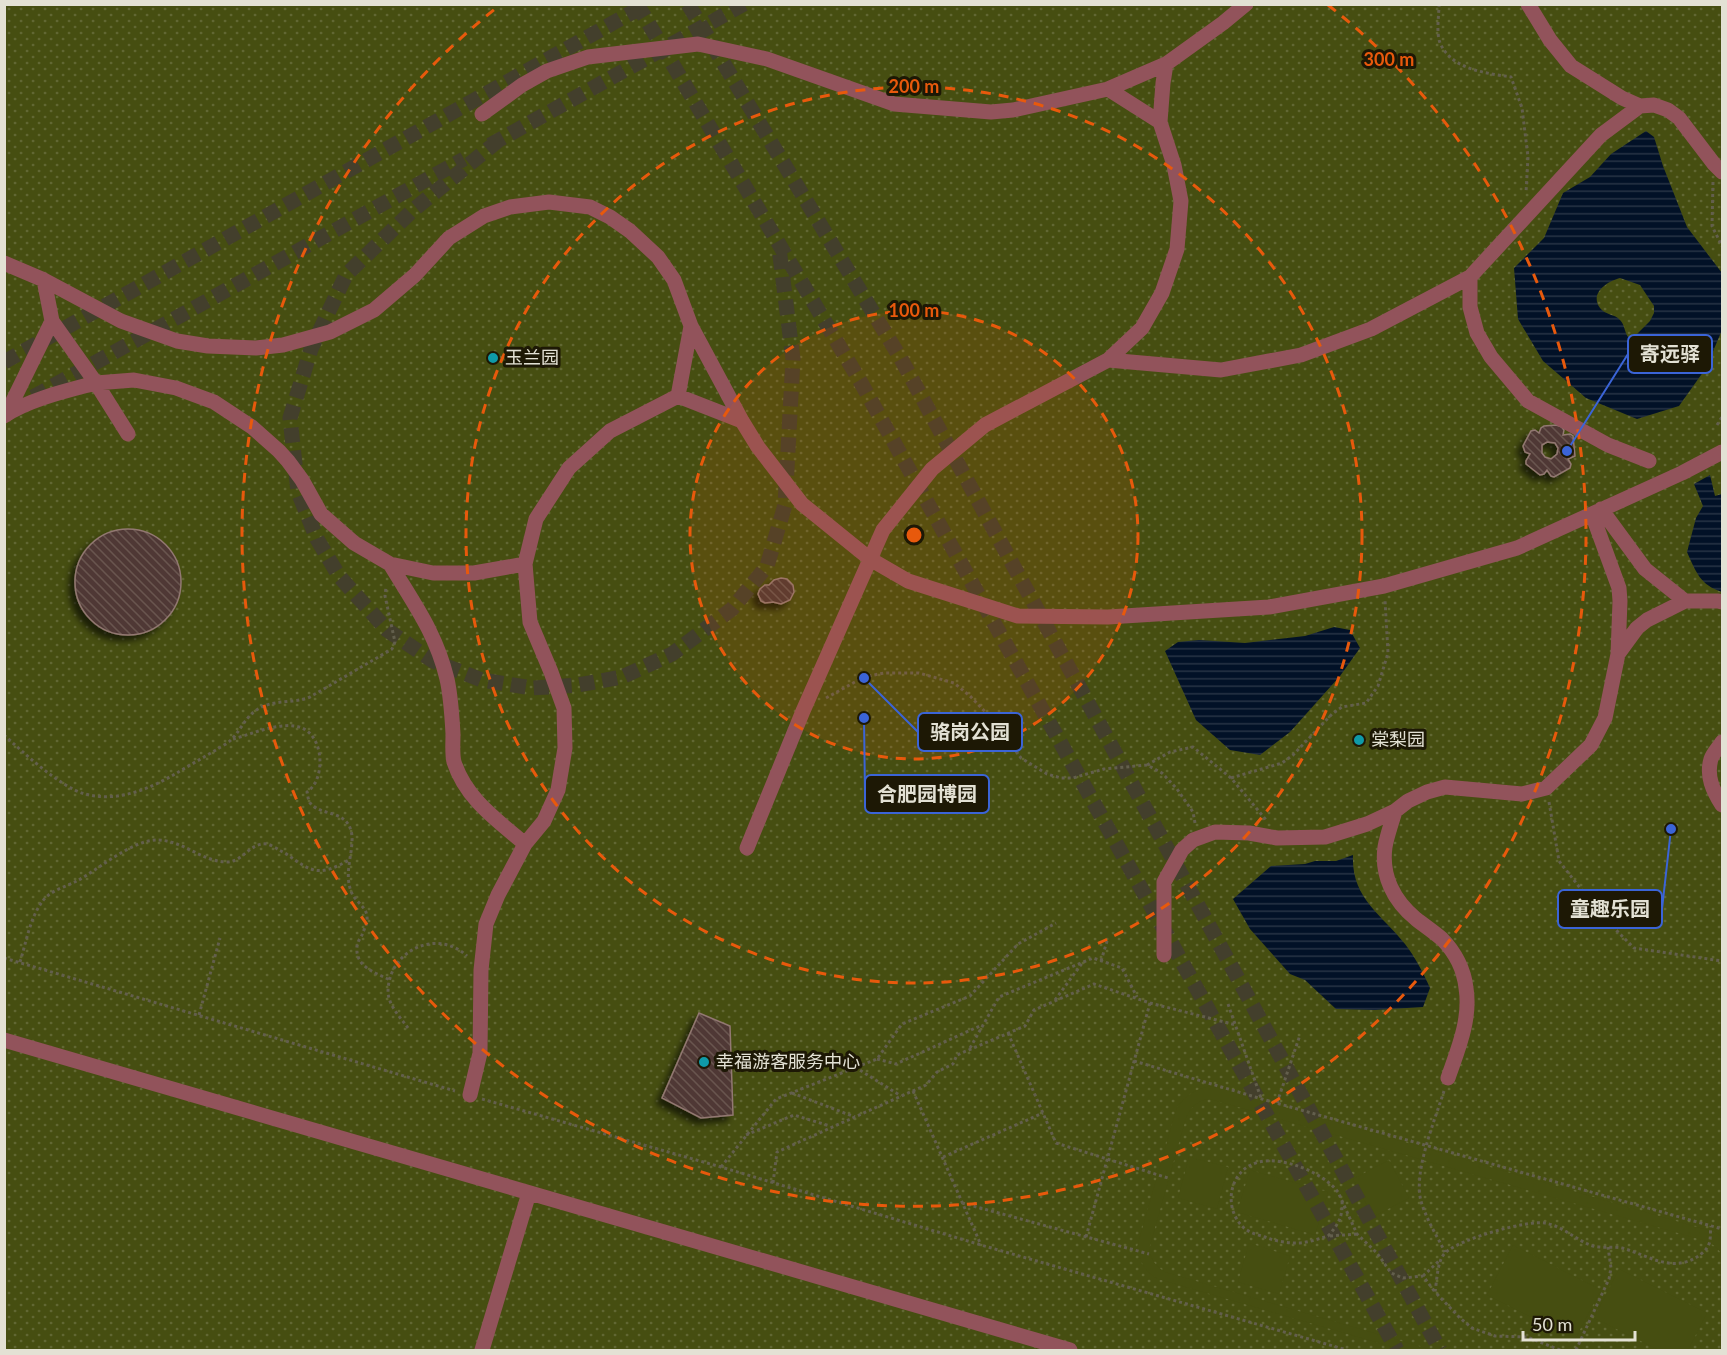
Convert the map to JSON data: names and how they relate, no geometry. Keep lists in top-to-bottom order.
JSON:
{
  "places": [
    "玉兰园",
    "寄远驿",
    "骆岗公园",
    "合肥园博园",
    "棠梨园",
    "童趣乐园",
    "幸福游客服务中心"
  ],
  "scale_bar": "50 m",
  "rings": ["300 m", "200 m", "100 m"]
}
